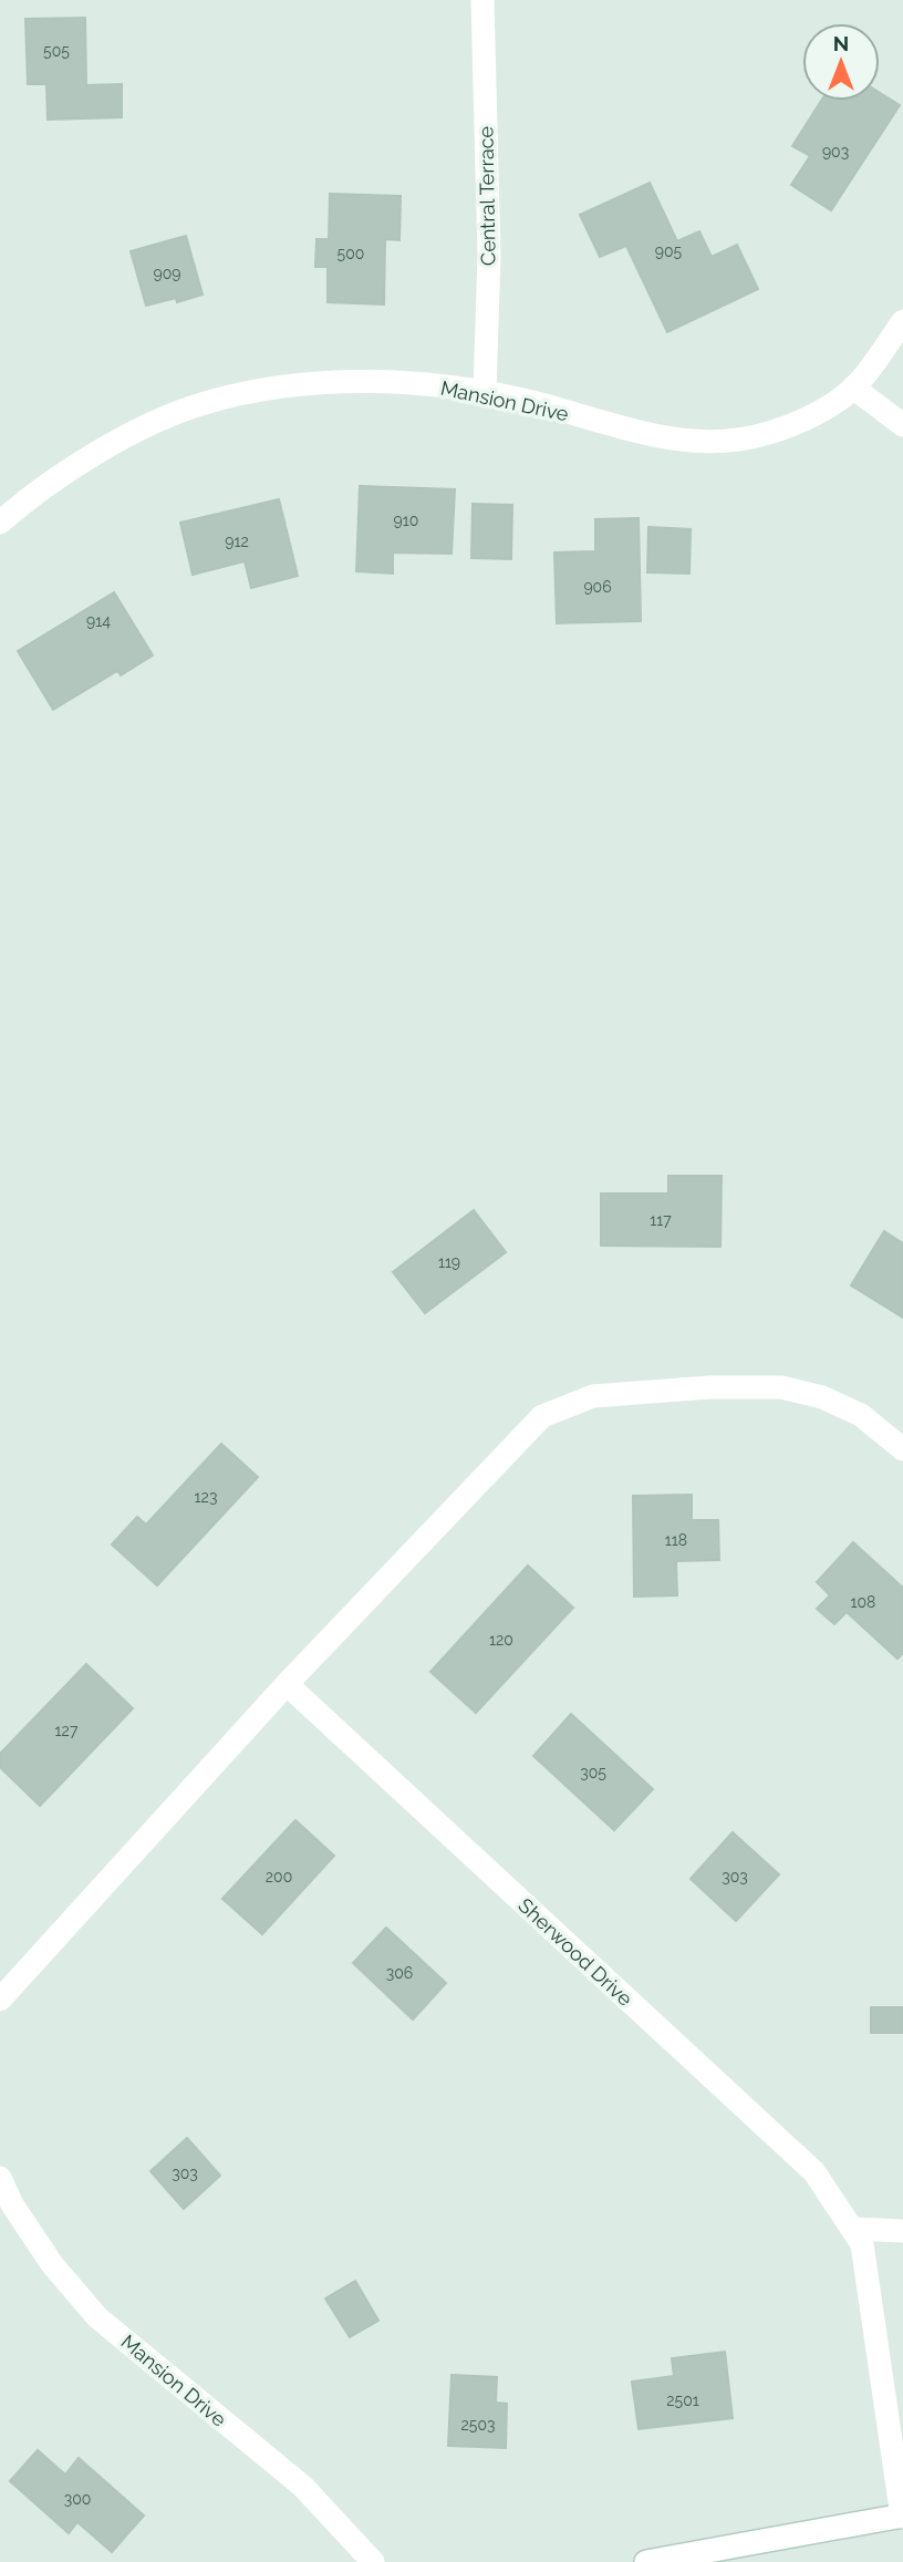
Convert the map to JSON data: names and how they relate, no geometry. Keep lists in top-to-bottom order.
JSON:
{
  "streets": {
    "street": ["Central Terrace", "Mansion Drive", "Sherwood Drive"]
  },
  "crossings": [
    ["Central Terrace", "Mansion Drive"]
  ],
  "house_numbers": [
    "505",
    "903",
    "905",
    "500",
    "909",
    "910",
    "912",
    "906",
    "914",
    "117",
    "119",
    "123",
    "118",
    "108",
    "120",
    "127",
    "305",
    "200",
    "303",
    "306",
    "303",
    "2501",
    "2503",
    "300"
  ],
  "north": "top"
}
